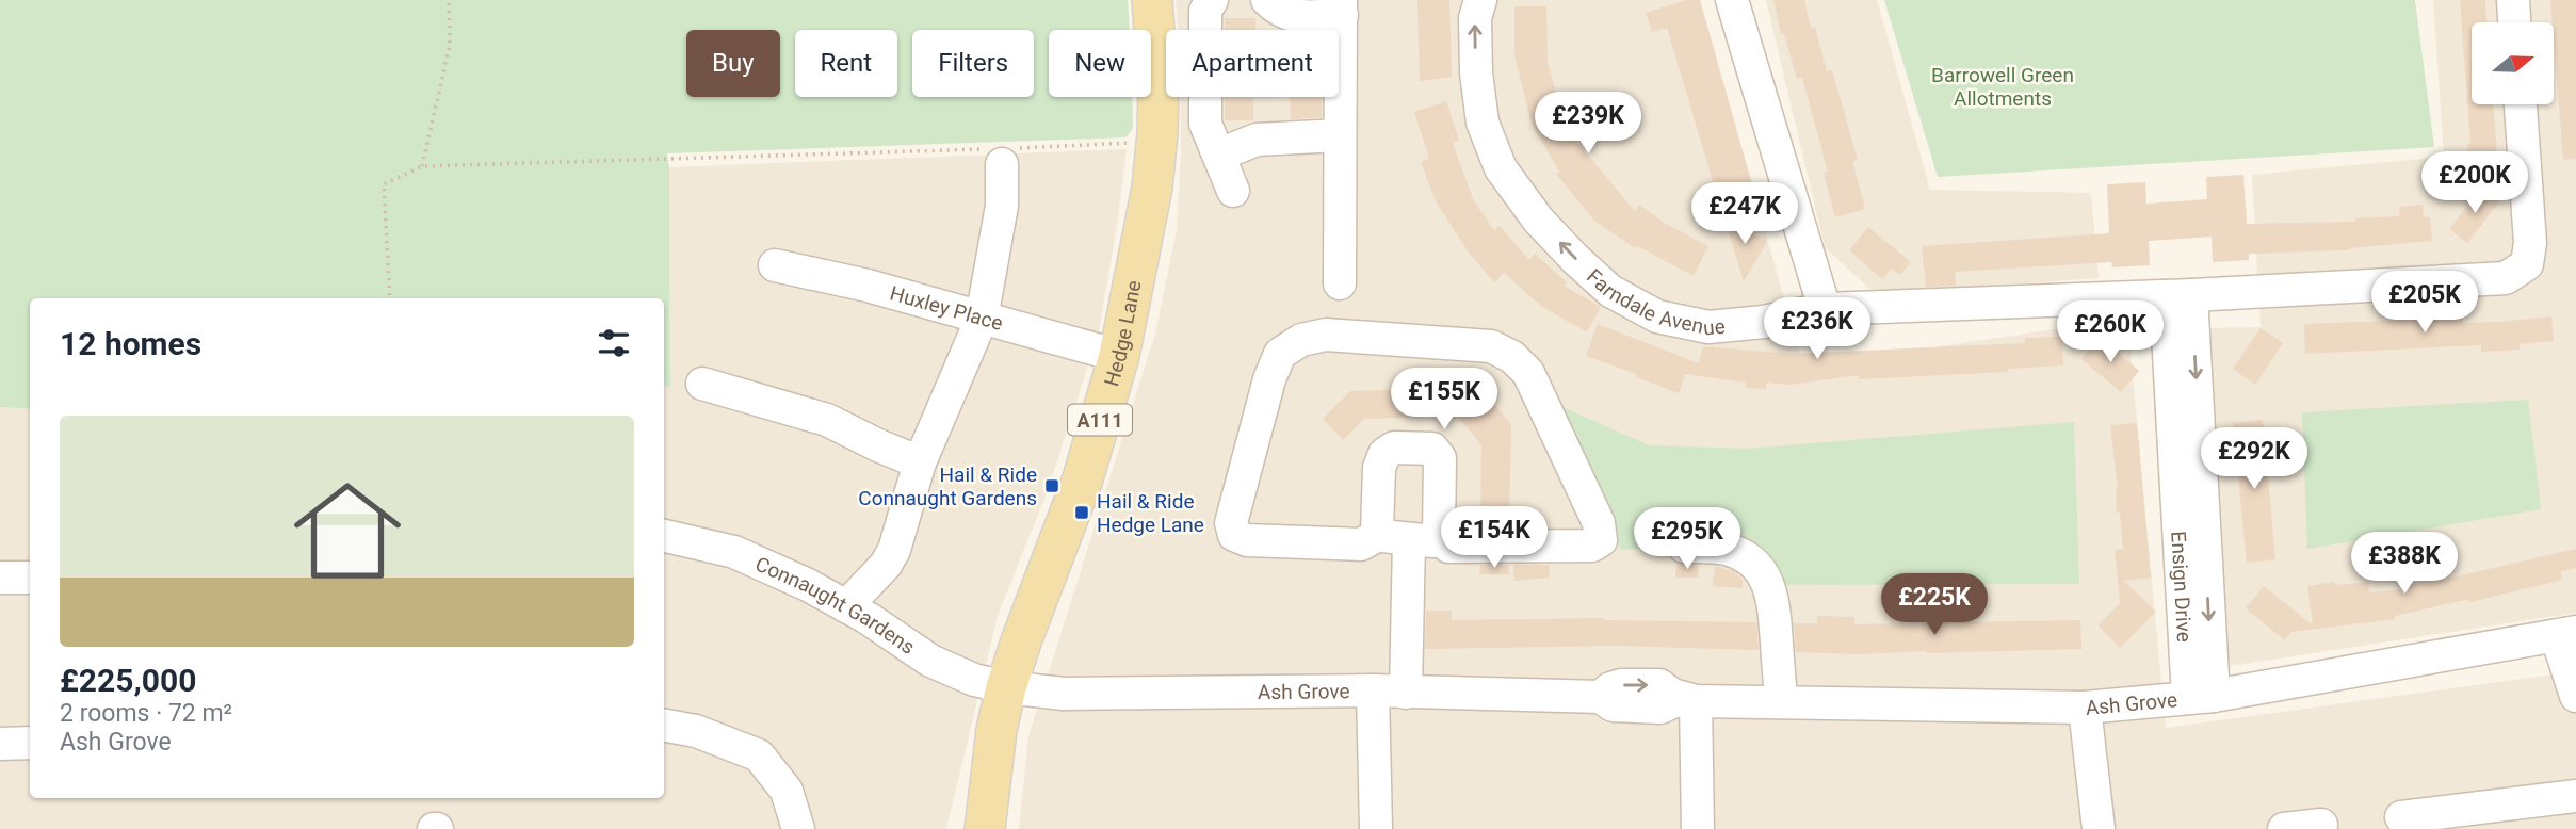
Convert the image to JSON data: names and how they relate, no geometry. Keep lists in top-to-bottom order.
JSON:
{
  "streets": {
    "main road": ["Hedge Lane", "A111"],
    "street": [
      "Farndale Avenue",
      "Huxley Place",
      "Ensign Drive",
      "Connaught Gardens",
      "Ash Grove"
    ]
  },
  "crossings": [
    ["Farndale Avenue", "Ensign Drive"],
    ["Huxley Place", "Hedge Lane"],
    ["Hedge Lane", "Connaught Gardens"],
    ["Hedge Lane", "Ash Grove"],
    ["Ensign Drive", "Ash Grove"],
    ["Connaught Gardens", "Ash Grove"]
  ],
  "parks": ["Barrowell Green Allotments"],
  "places": {
    "transit": ["Hail & Ride Connaught Gardens", "Hail & Ride Hedge Lane"]
  },
  "north": "right",
  "page": {
    "chip": [
      "Buy",
      "Rent",
      "Filters",
      "New",
      "Apartment"
    ],
    "price": [
      "£239K",
      "£200K",
      "£247K",
      "£205K",
      "£236K",
      "£260K",
      "£155K",
      "£292K",
      "£154K",
      "£295K",
      "£388K",
      "£225K"
    ],
    "heading": "12 homes",
    "list": [
      {
        "name": "£225,000",
        "note": "2 rooms · 72 m² · Ash Grove"
      }
    ]
  }
}
